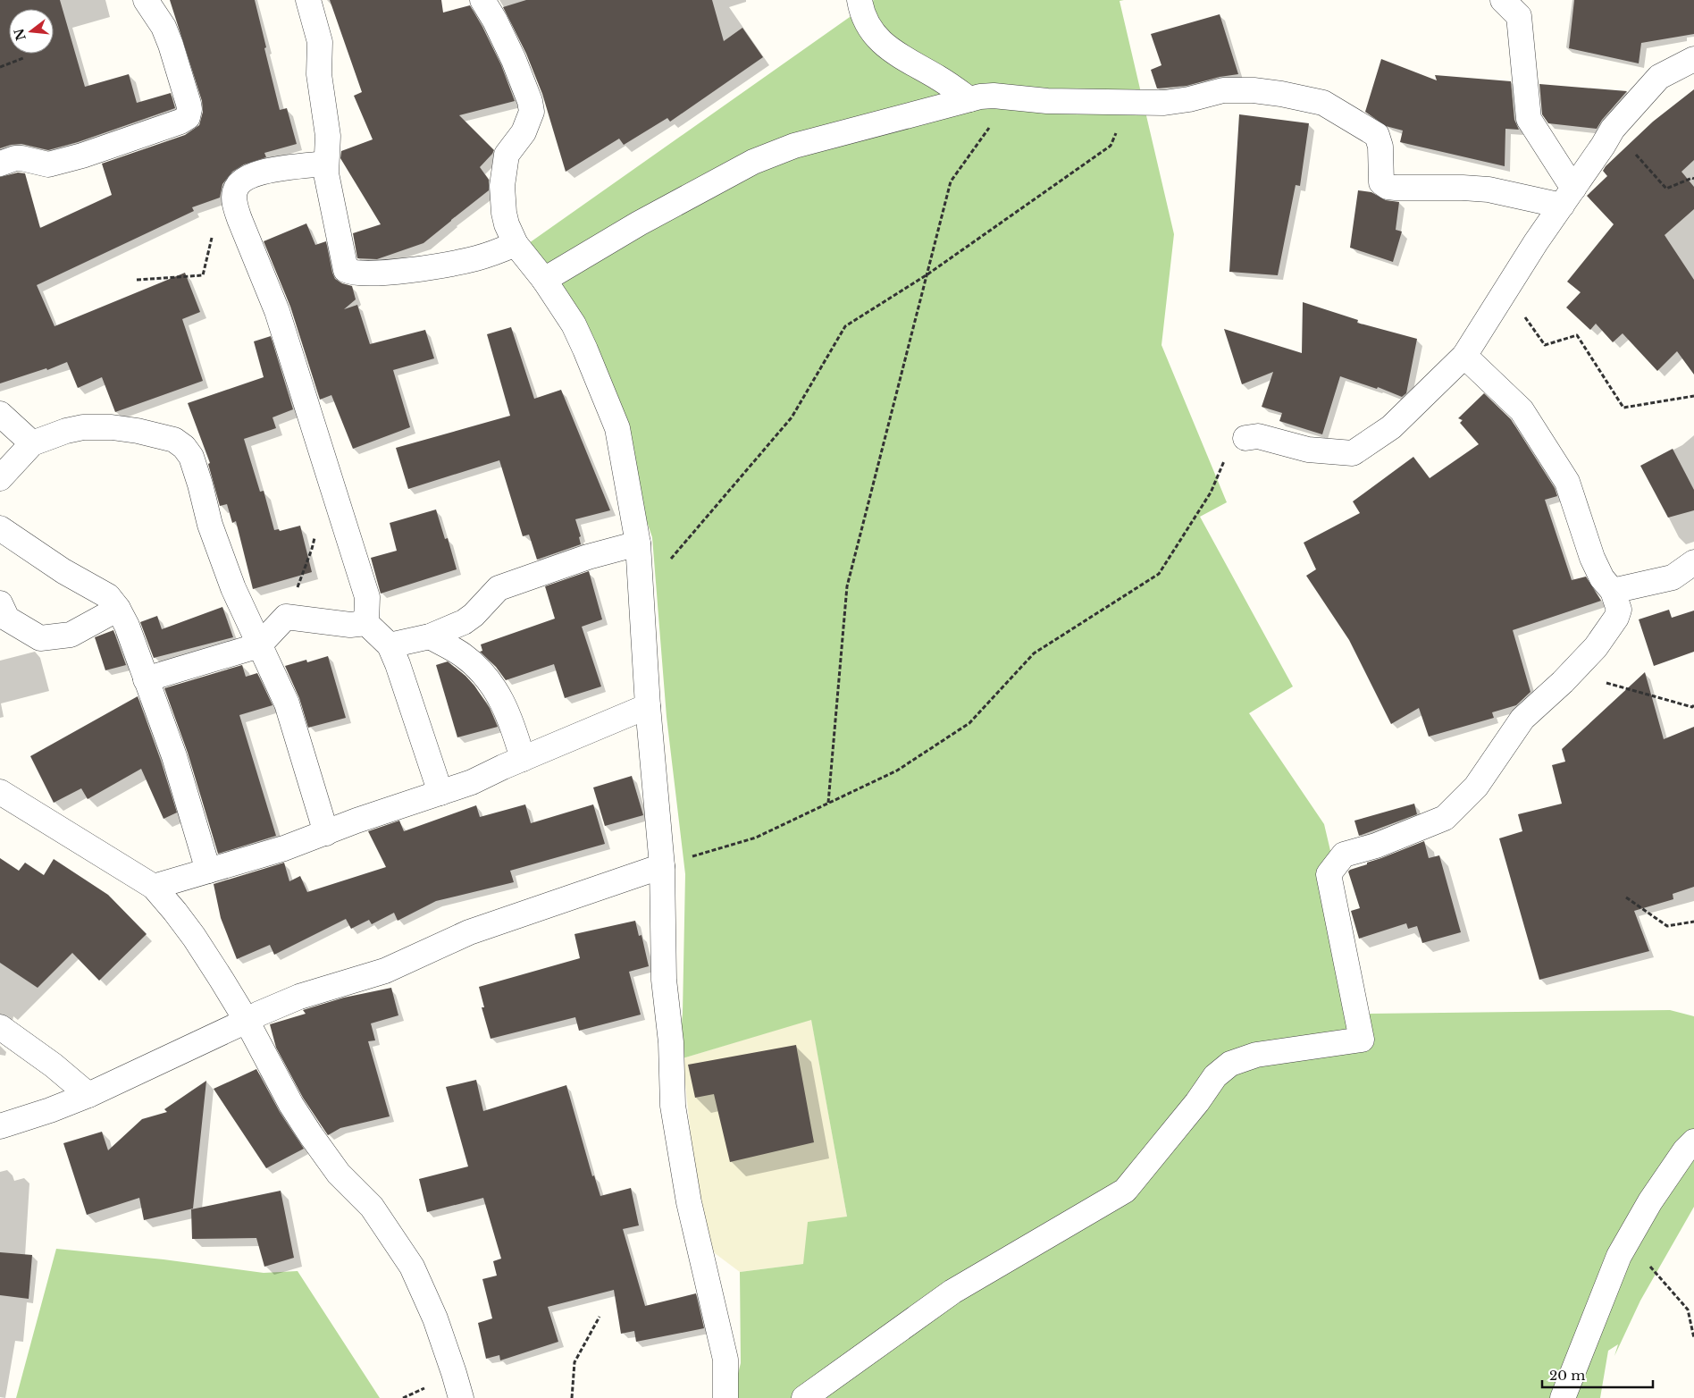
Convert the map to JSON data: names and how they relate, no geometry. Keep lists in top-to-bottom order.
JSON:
{
  "scale_bar": "20 m",
  "north": "left"
}
